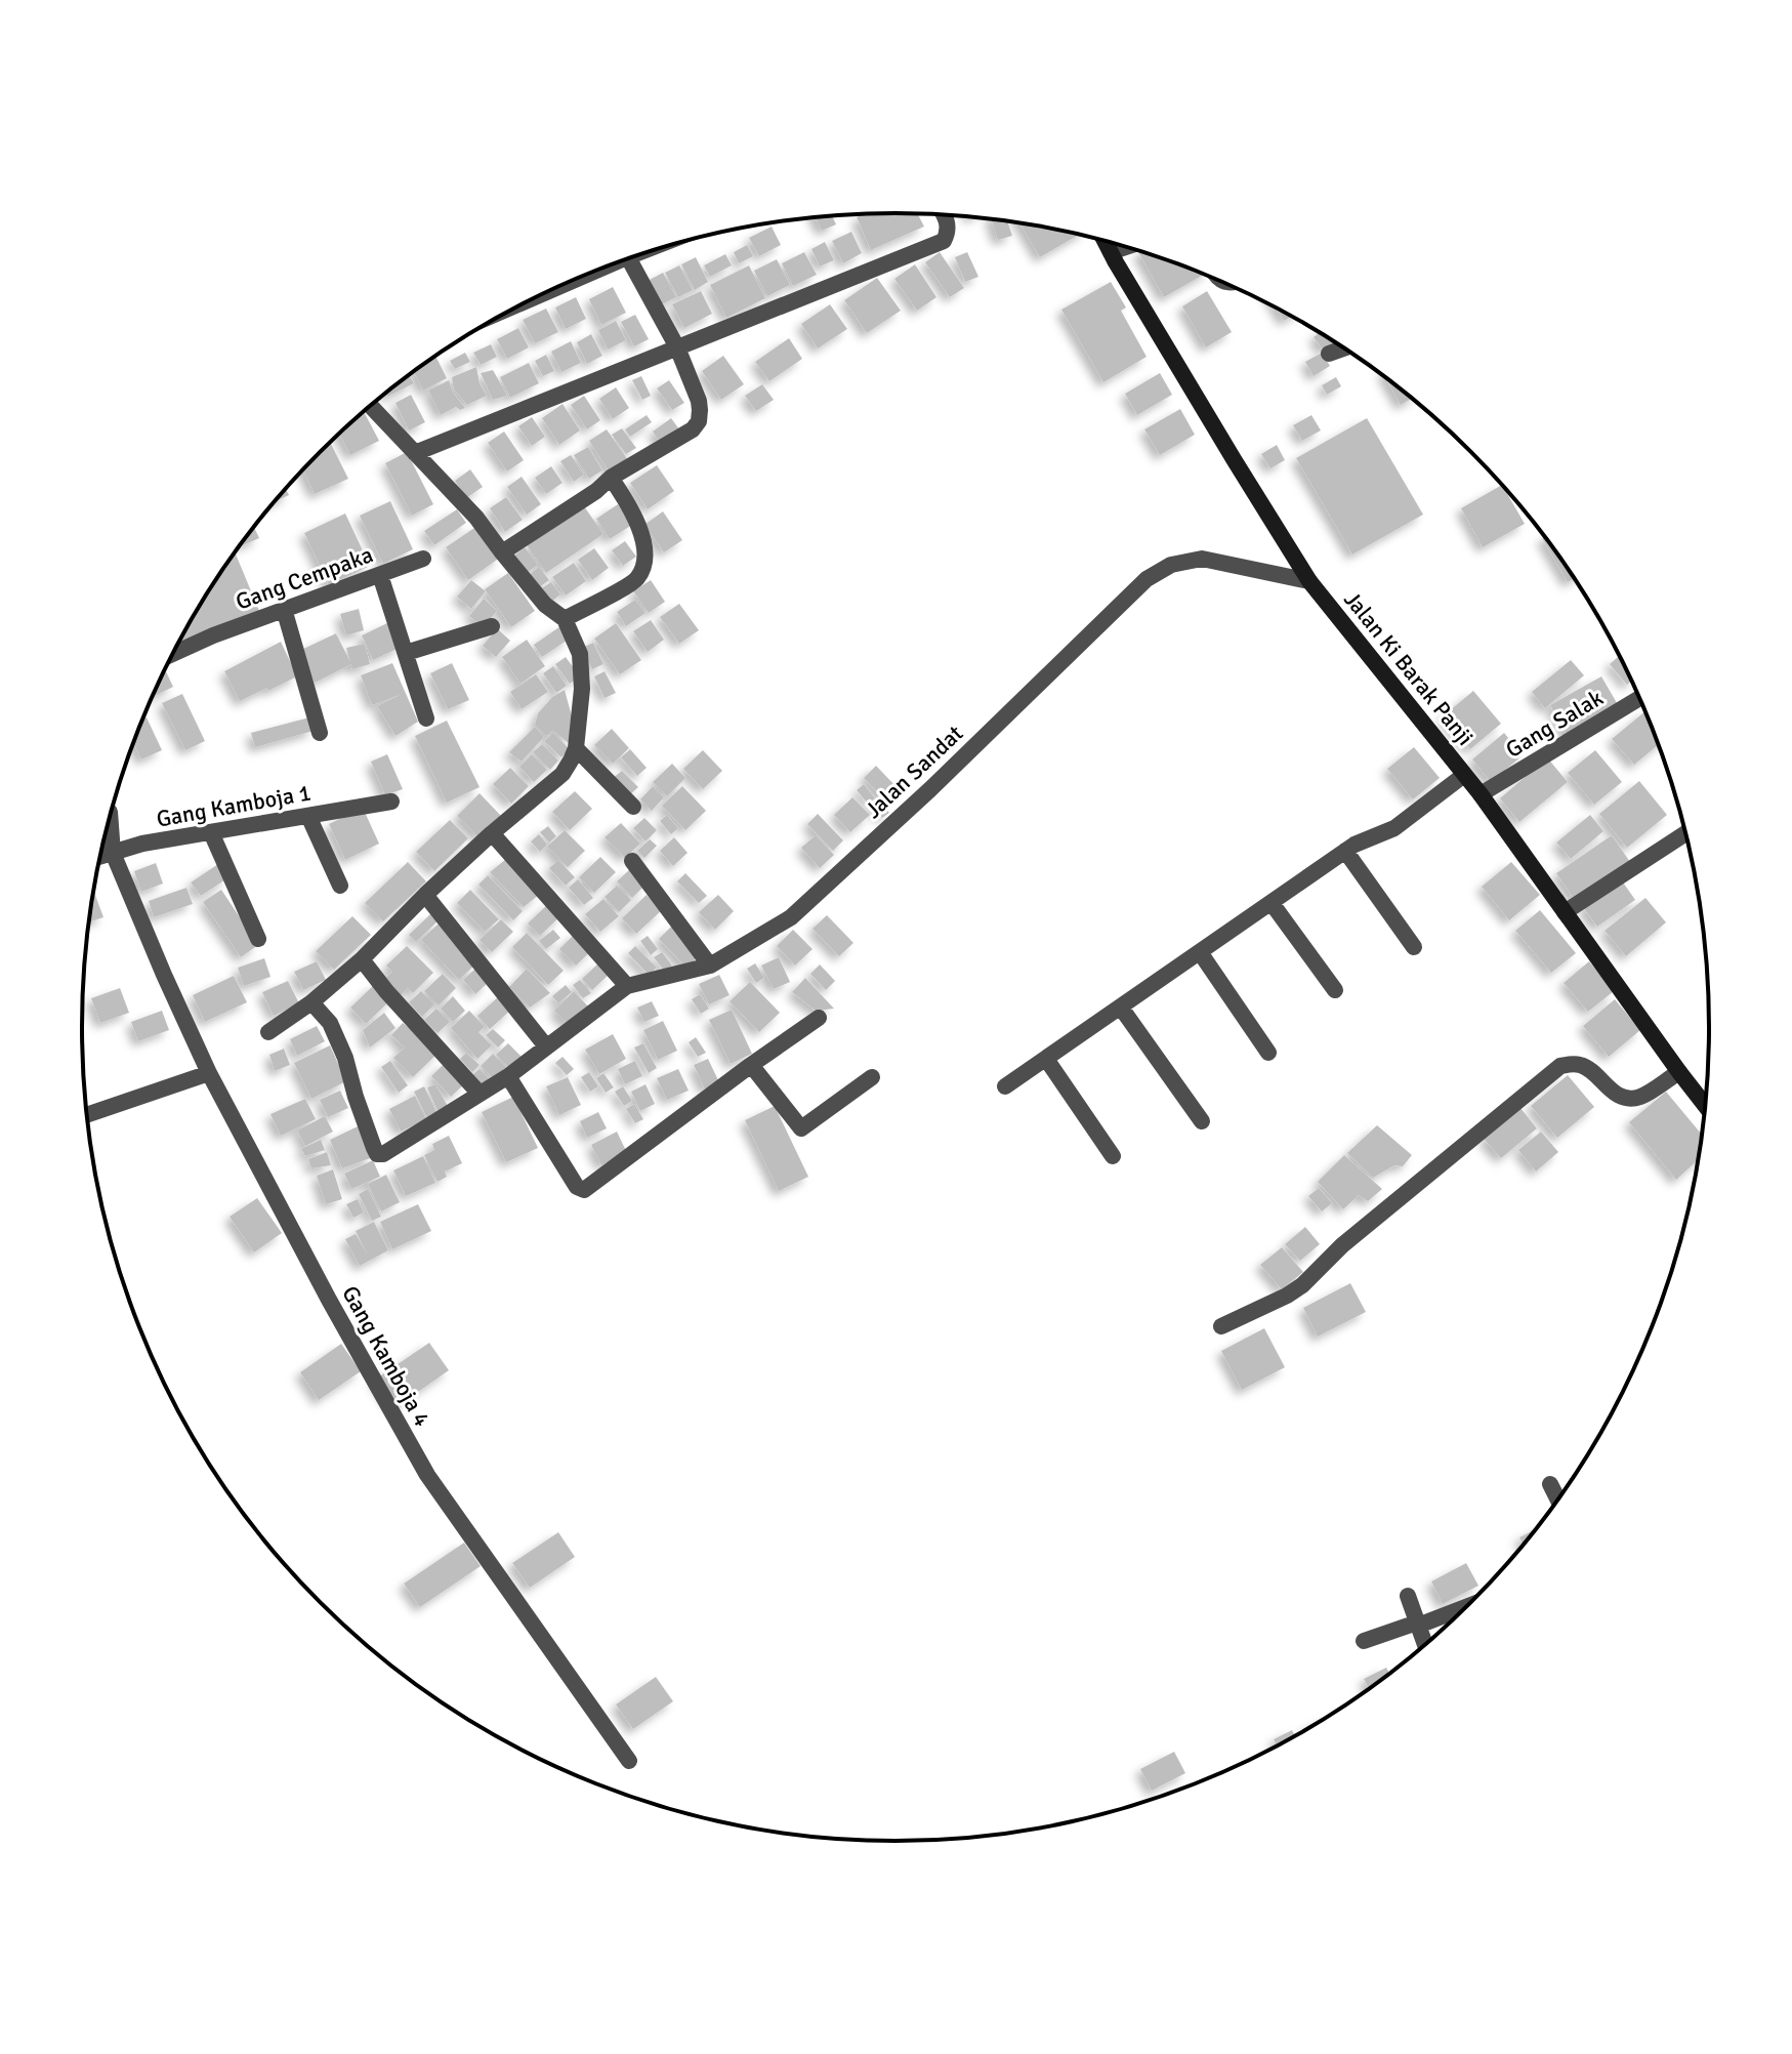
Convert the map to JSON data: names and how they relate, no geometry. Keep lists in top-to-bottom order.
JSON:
{
  "streets": {
    "street": [
      "Gang Cempaka",
      "Jalan Ki Barak Panji",
      "Gang Salak",
      "Jalan Sandat",
      "Gang Kamboja 1",
      "Gang Kamboja 4"
    ]
  },
  "crossings": [
    ["Jalan Ki Barak Panji", "Gang Salak"],
    ["Jalan Ki Barak Panji", "Jalan Sandat"],
    ["Gang Kamboja 1", "Gang Kamboja 4"]
  ]
}
